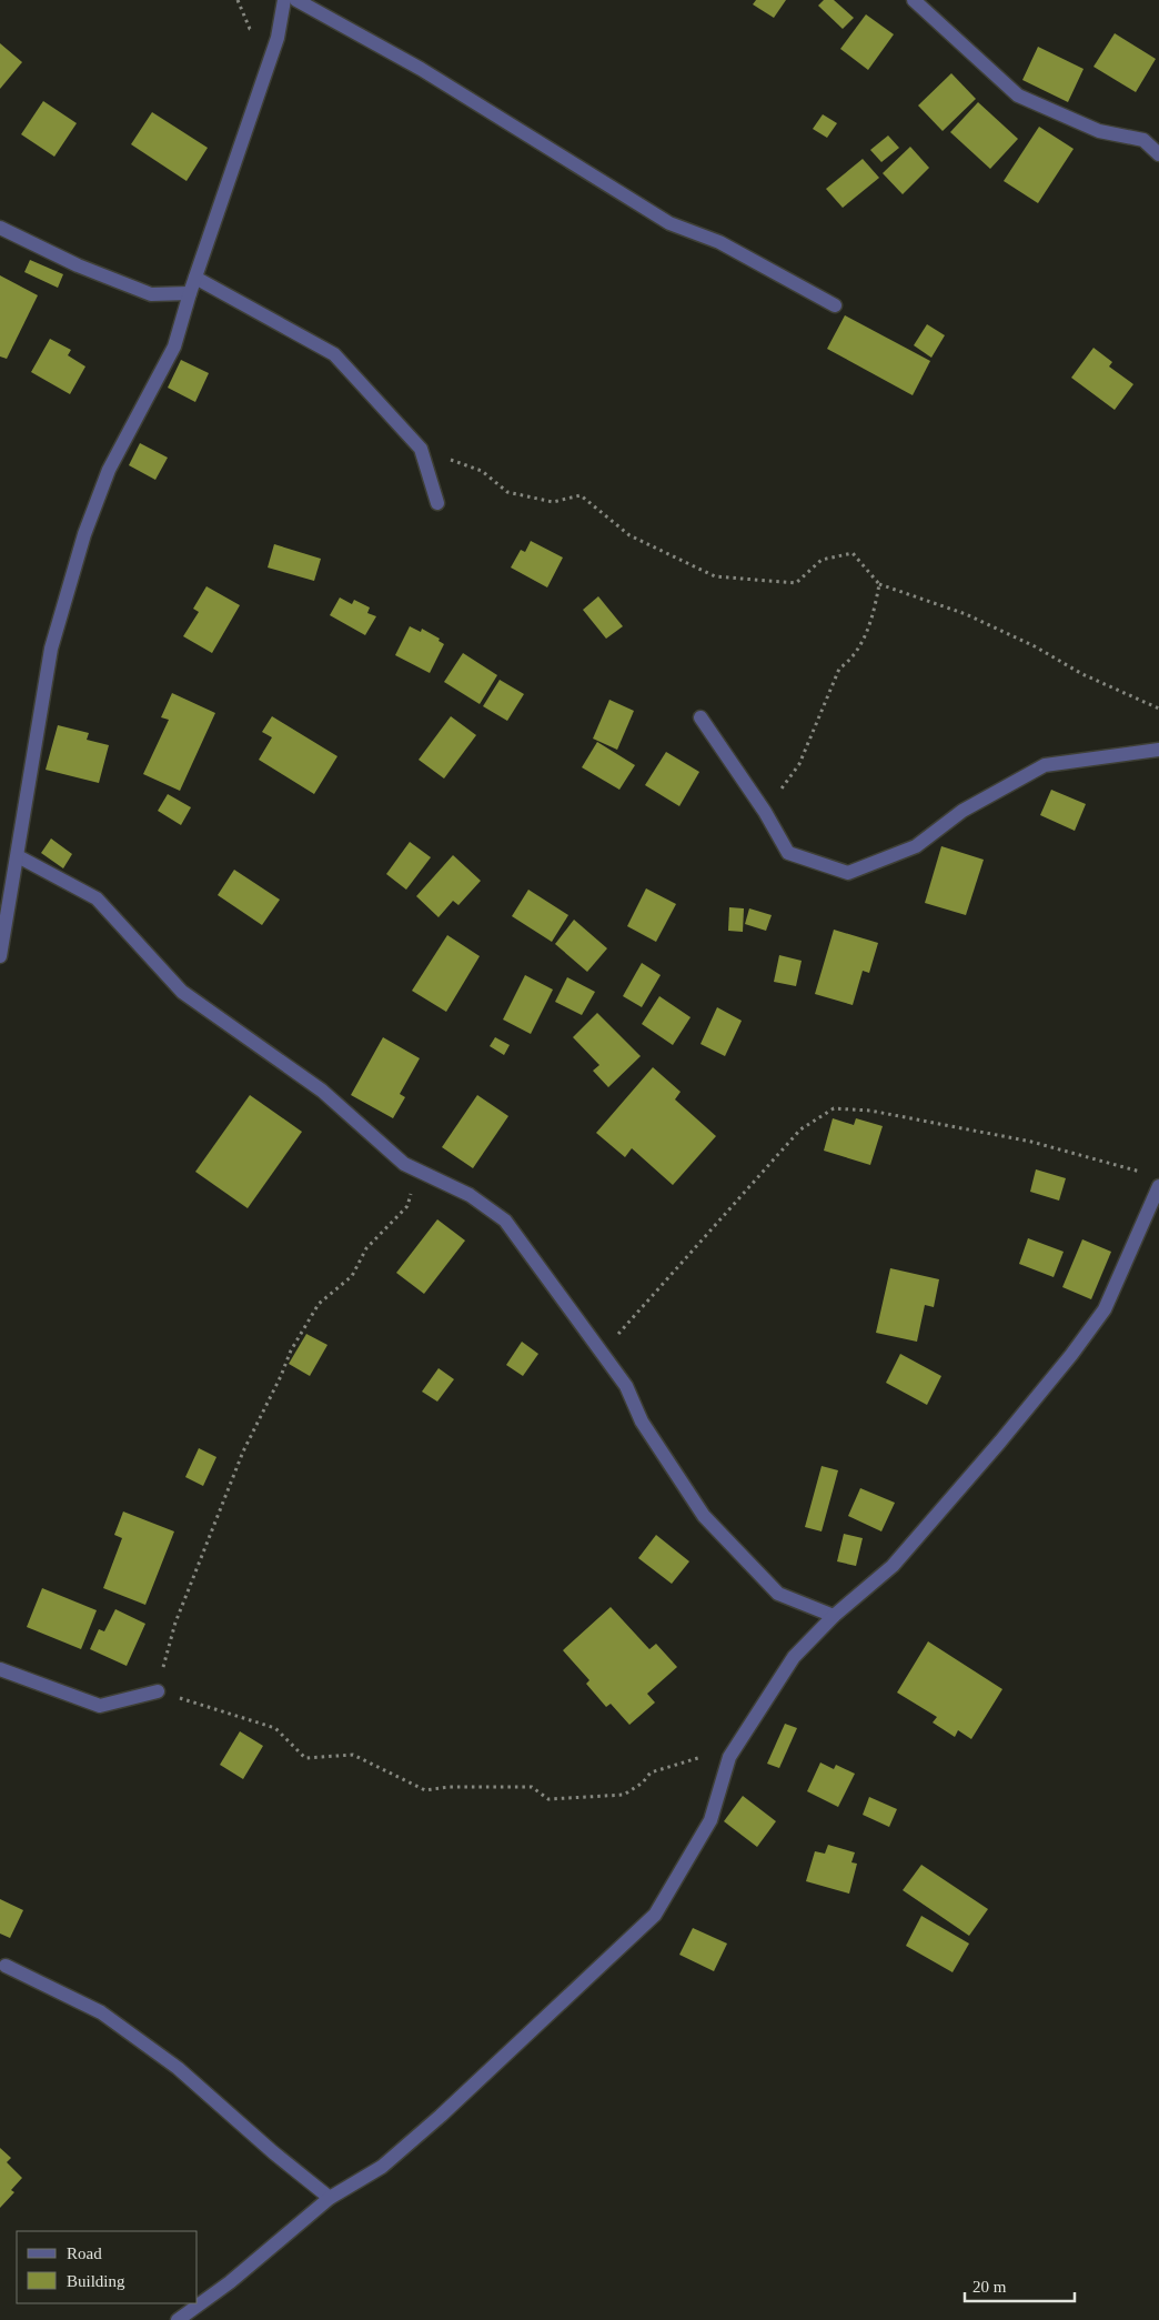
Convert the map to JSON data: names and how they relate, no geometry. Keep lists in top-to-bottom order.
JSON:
{
  "legend": ["Road", "Building"],
  "scale_bar": "20 m"
}
